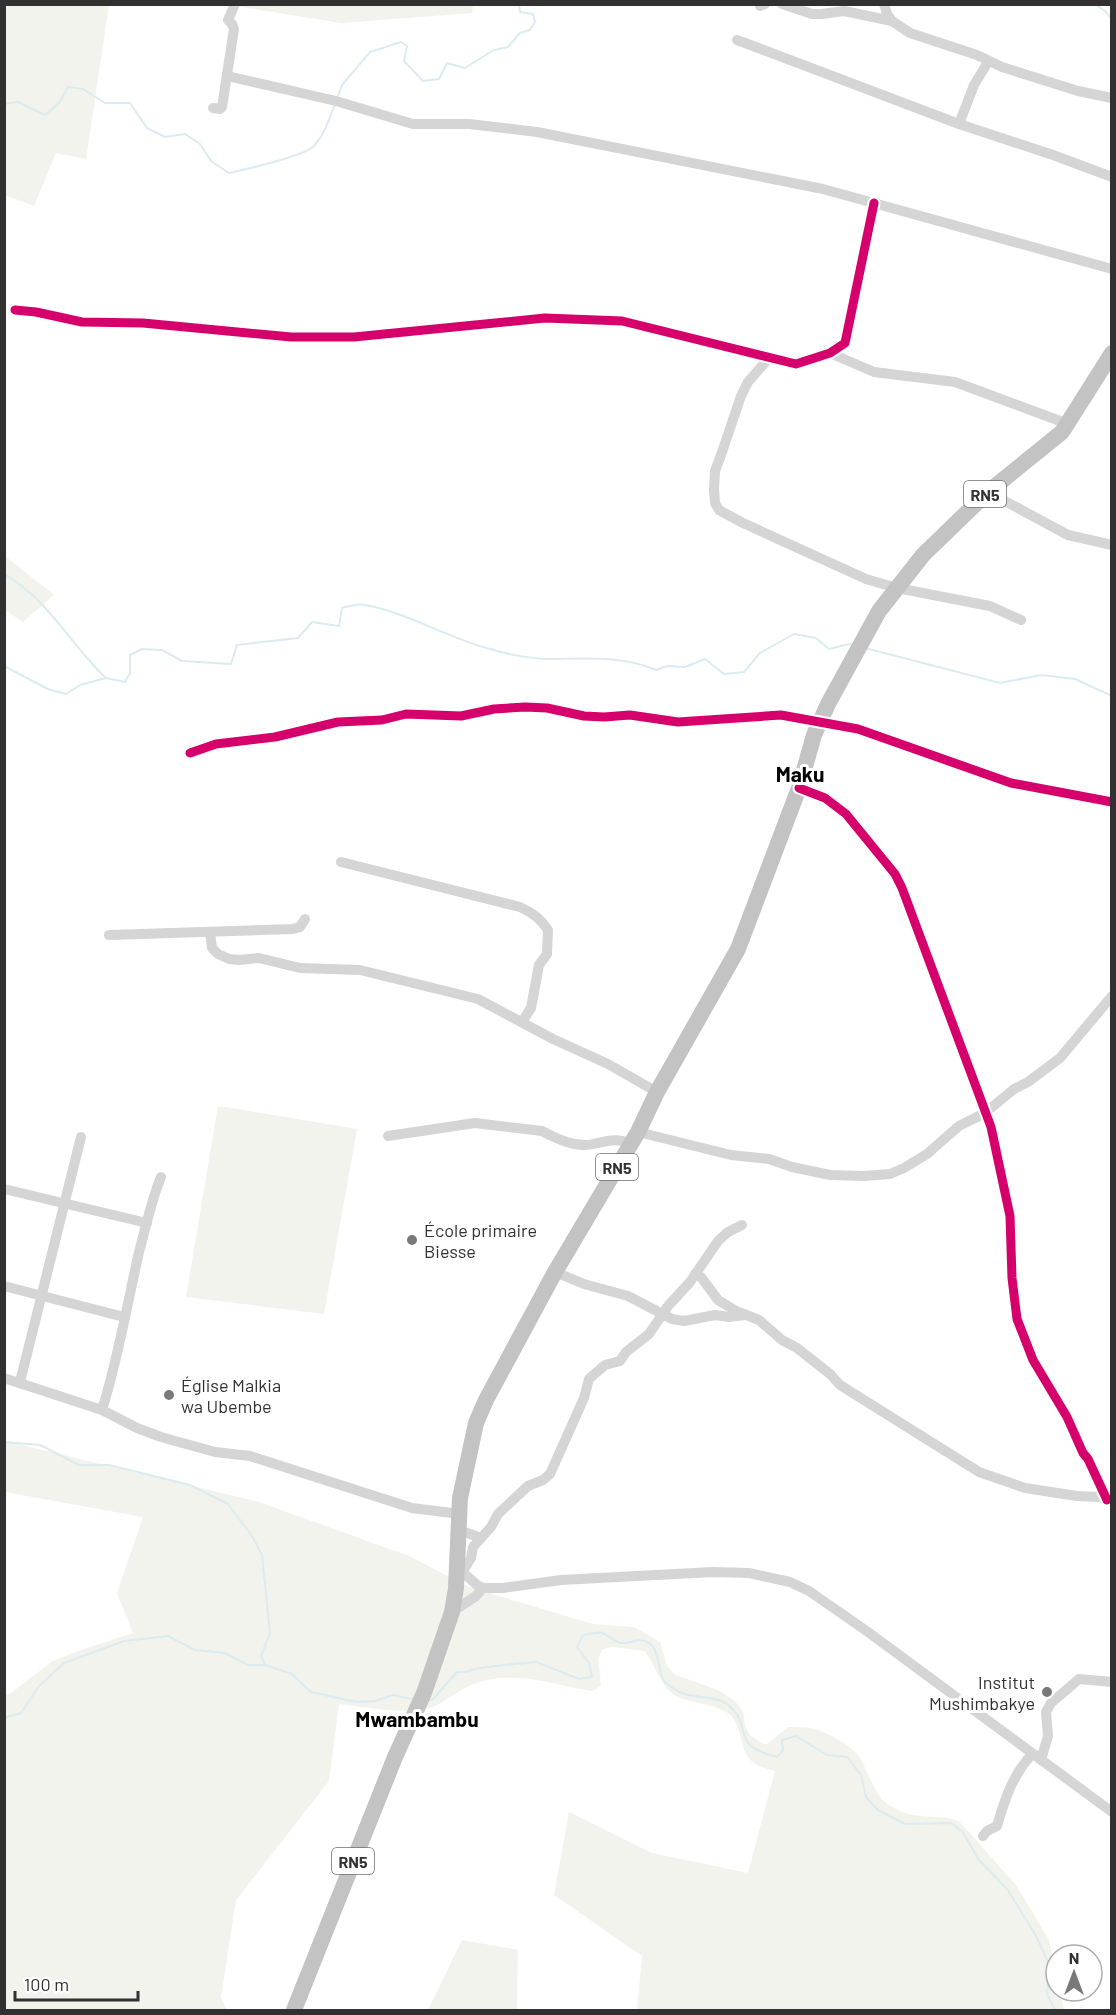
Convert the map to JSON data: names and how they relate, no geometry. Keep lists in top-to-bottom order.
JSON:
{
  "streets": {
    "highway": ["RN5"]
  },
  "districts": ["Maku", "Mwambambu"],
  "places": ["École primaire Biesse", "Église Malkia wa Ubembe", "Institut Mushimbakye"],
  "scale_bar": "100 m",
  "north": "top"
}
